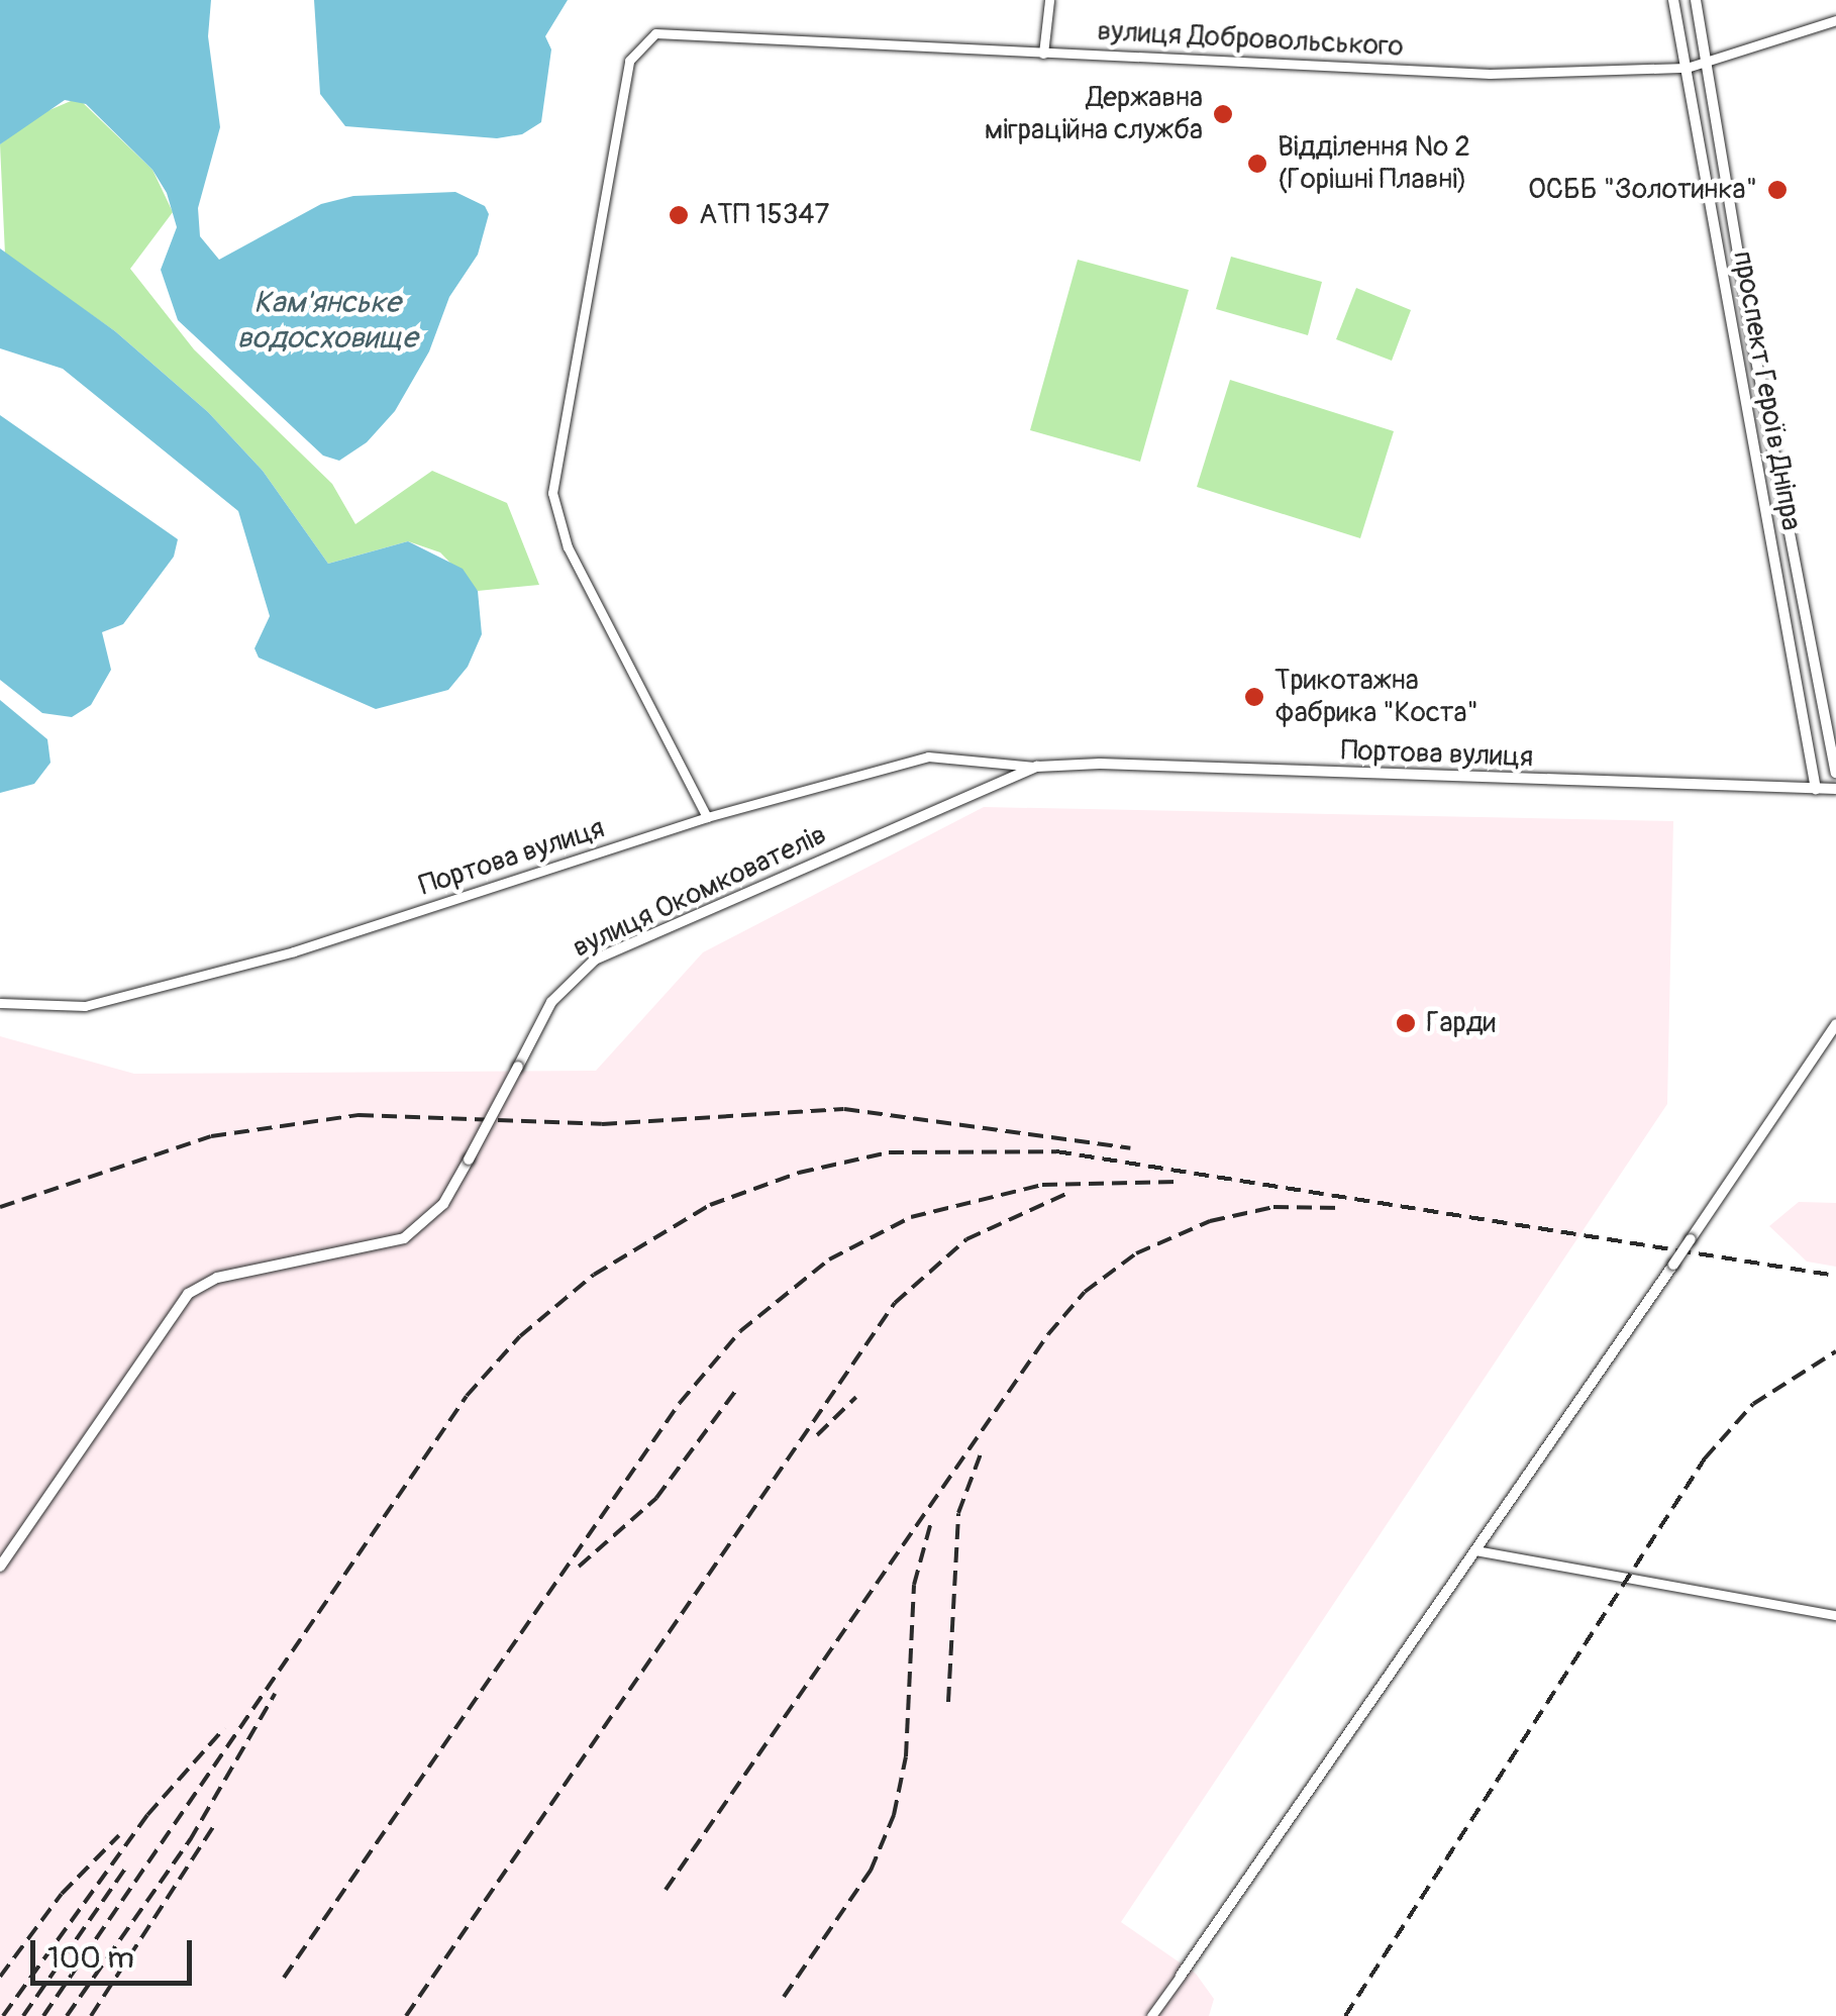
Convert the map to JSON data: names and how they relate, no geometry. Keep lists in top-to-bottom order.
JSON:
{
  "streets": {
    "street": [
      "вулиця Добровольського",
      "проспект Героїв Дніпра",
      "Портова вулиця",
      "вулиця Окомкователів"
    ]
  },
  "crossings": [
    ["вулиця Добровольського", "проспект Героїв Дніпра"],
    ["вулиця Добровольського", "Портова вулиця"],
    ["проспект Героїв Дніпра", "Портова вулиця"],
    ["Портова вулиця", "вулиця Окомкователів"]
  ],
  "water": ["Кам'янське водосховище"],
  "places": [
    "Державна міграційна служба",
    "Відділення № 2 (Горішні Плавні)",
    "ОСББ \"Золотинка\"",
    "АТП 15347",
    "Трикотажна фабрика \"Коста\"",
    "Гарди"
  ],
  "scale_bar": "100 m"
}
